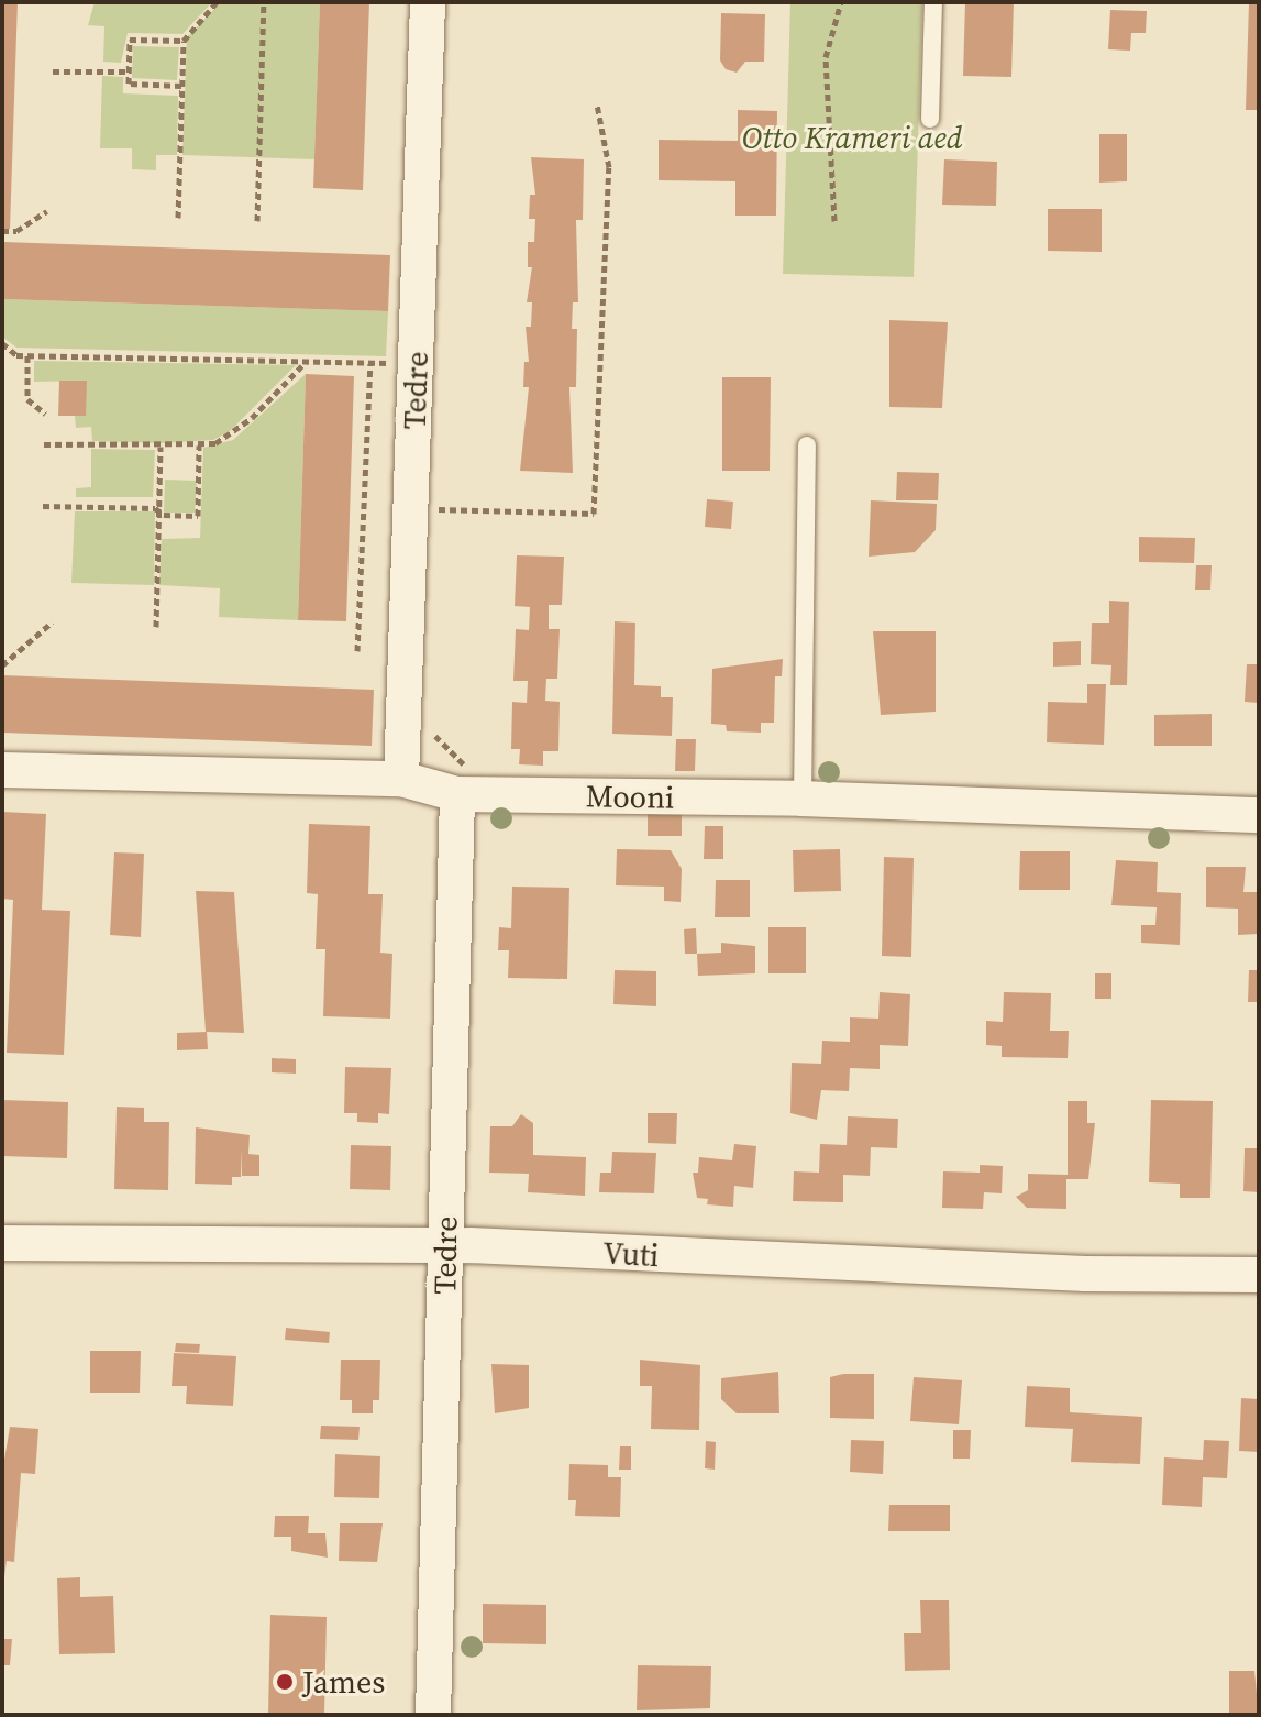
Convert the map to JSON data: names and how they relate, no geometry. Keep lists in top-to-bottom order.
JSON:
{
  "streets": {
    "street": ["Tedre", "Mooni", "Vuti"]
  },
  "crossings": [
    ["Tedre", "Mooni"],
    ["Tedre", "Vuti"]
  ],
  "parks": ["Otto Krameri aed"],
  "places": ["James"]
}
